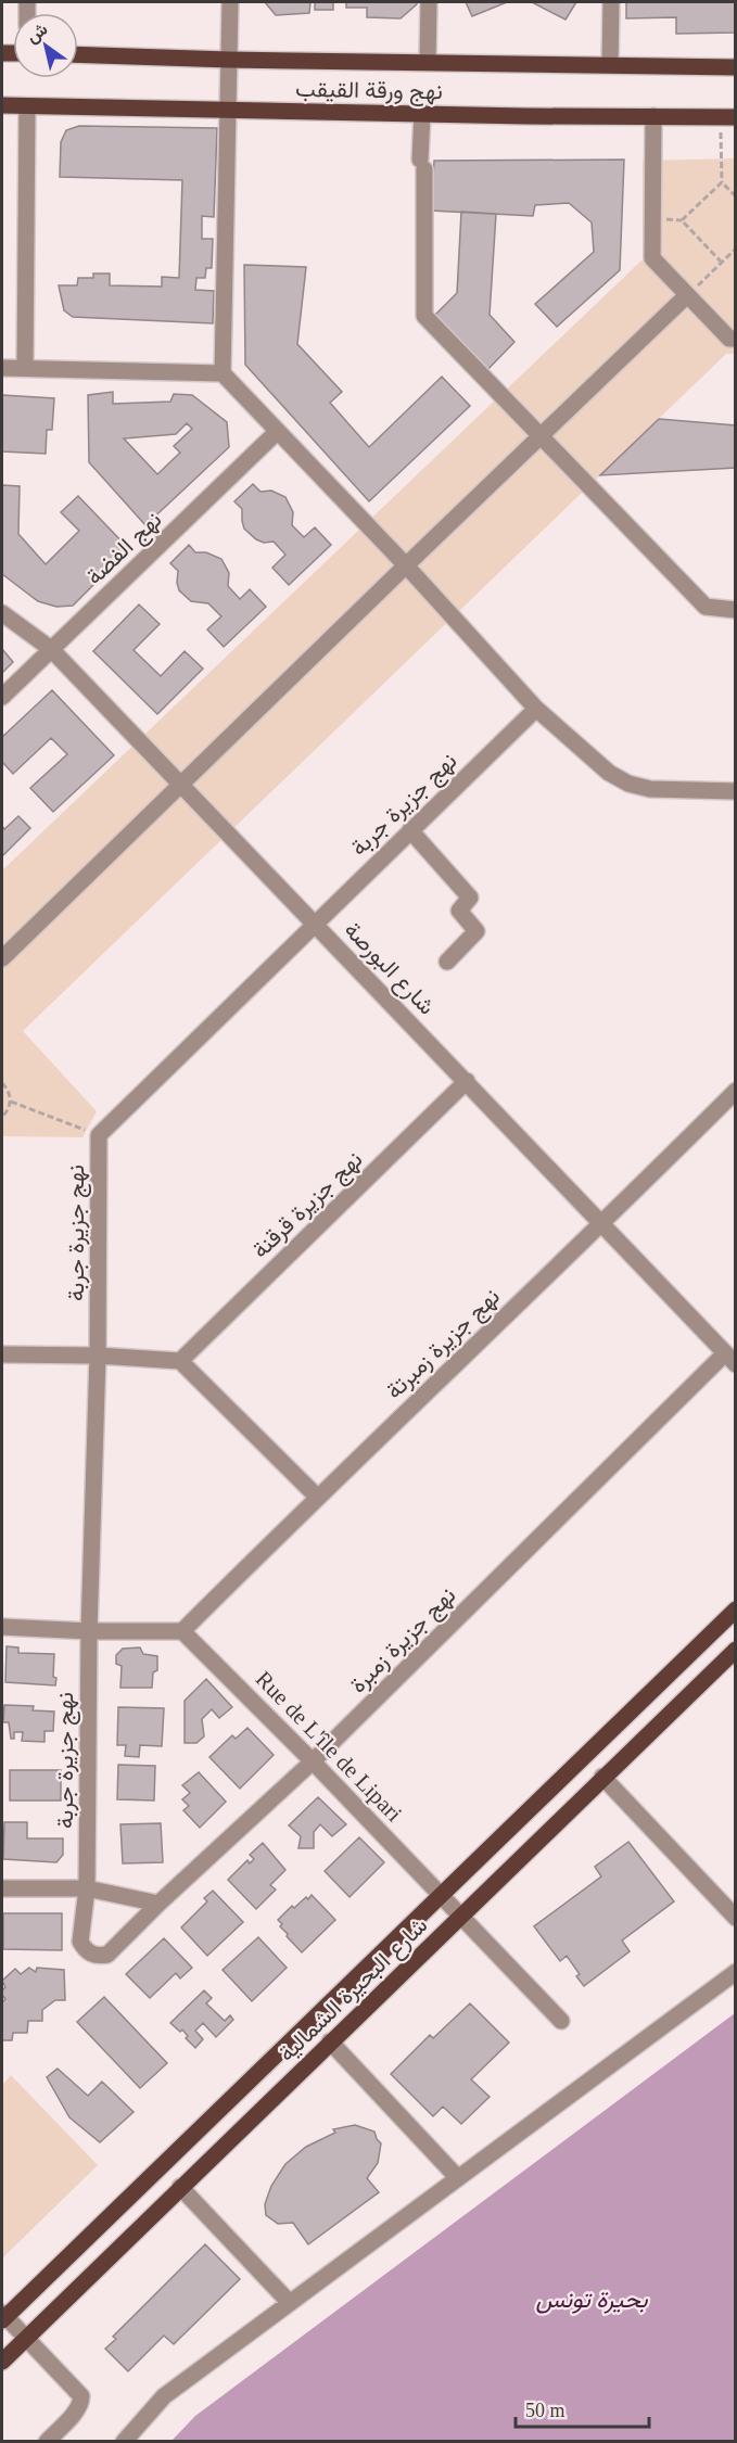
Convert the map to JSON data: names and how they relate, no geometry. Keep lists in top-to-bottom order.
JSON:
{
  "streets": {
    "main road": ["نهج ورقة القيقب", "شارع البحيرة الشمالية"],
    "street": [
      "نهج الفضة",
      "نهج جزيرة جربة",
      "شارع البورصة",
      "نهج جزيرة قرقنة",
      "نهج جزيرة زمبرتة",
      "نهج جزيرة زمبرة",
      "Rue de L'île de Lipari"
    ]
  },
  "crossings": [
    ["نهج الفضة", "شارع البورصة"],
    ["نهج جزيرة جربة", "شارع البورصة"],
    ["نهج جزيرة جربة", "نهج جزيرة زمبرة"],
    ["شارع البورصة", "نهج جزيرة قرقنة"],
    ["شارع البورصة", "نهج جزيرة زمبرتة"],
    ["شارع البورصة", "نهج جزيرة زمبرة"],
    ["نهج جزيرة زمبرتة", "Rue de L'île de Lipari"],
    ["نهج جزيرة زمبرة", "Rue de L'île de Lipari"],
    ["Rue de L'île de Lipari", "شارع البحيرة الشمالية"]
  ],
  "water": ["بحيرة تونس"],
  "scale_bar": "50 m",
  "north": "top left"
}
